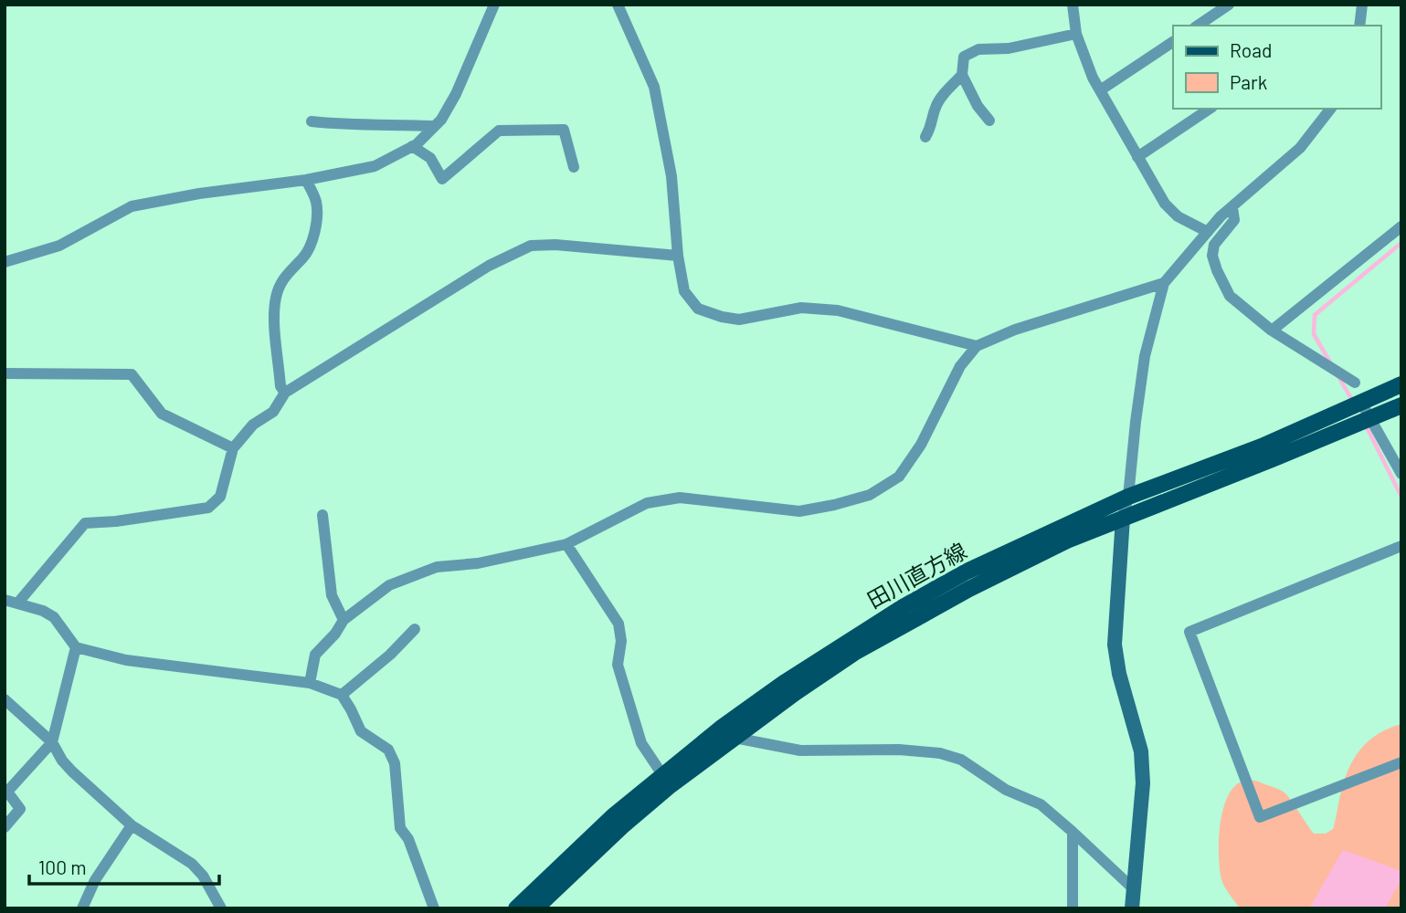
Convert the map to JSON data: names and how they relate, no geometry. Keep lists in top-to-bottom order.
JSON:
{
  "streets": {
    "main road": ["田川直方線"]
  },
  "legend": ["Road", "Park"],
  "scale_bar": "100 m"
}
